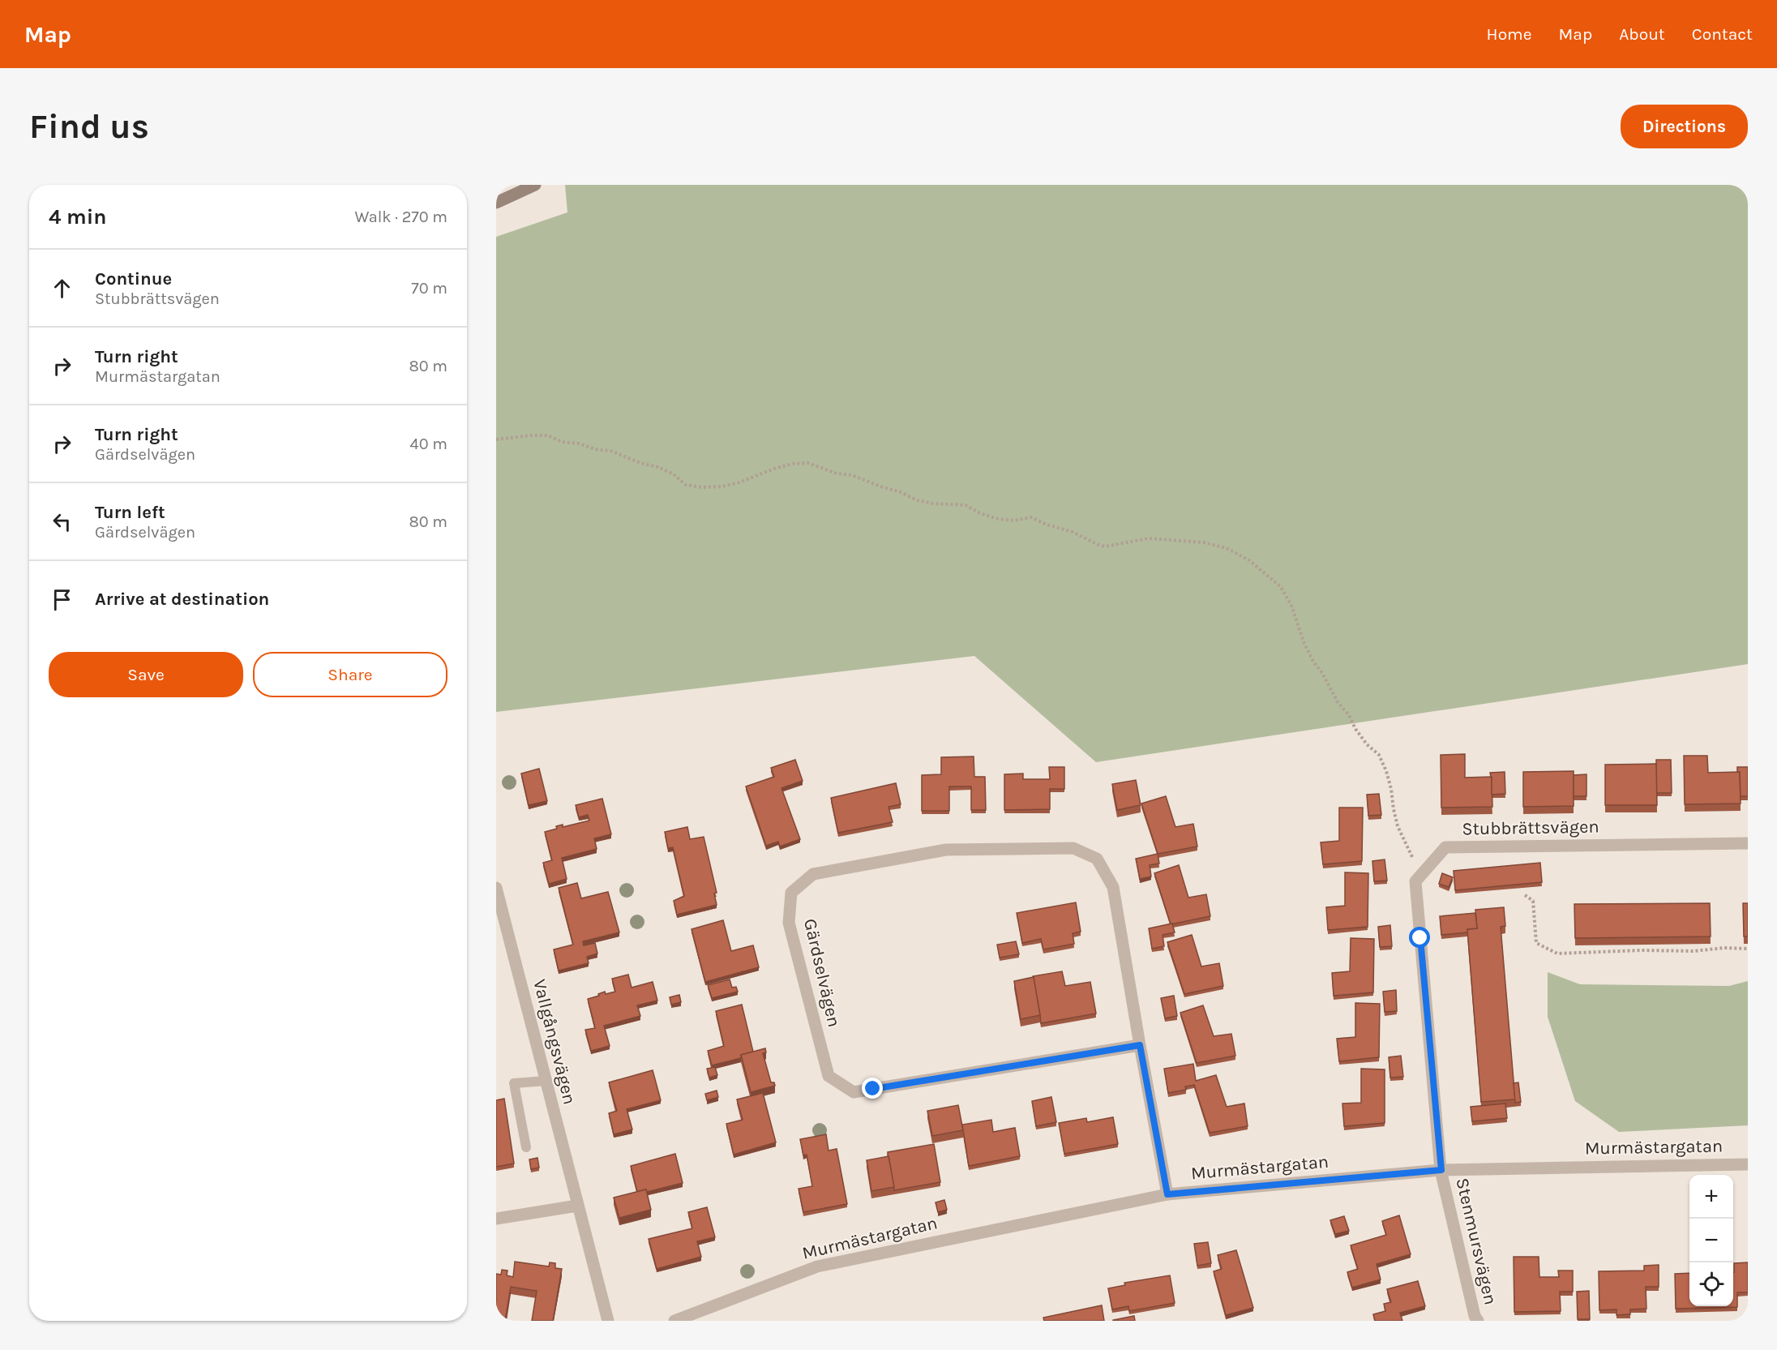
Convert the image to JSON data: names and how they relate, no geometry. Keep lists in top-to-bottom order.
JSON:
{
  "streets": {
    "street": [
      "Stubbrättsvägen",
      "Gärdselvägen",
      "Vallgångsvägen",
      "Murmästargatan",
      "Stenmursvägen"
    ]
  },
  "crossings": [
    ["Stubbrättsvägen", "Murmästargatan"],
    ["Stubbrättsvägen", "Stenmursvägen"],
    ["Gärdselvägen", "Murmästargatan"],
    ["Murmästargatan", "Stenmursvägen"]
  ],
  "page": {
    "header": "Map",
    "nav": [
      "Home",
      "Map",
      "About",
      "Contact"
    ],
    "buttons": [
      "Directions",
      ["Save", "Share"]
    ],
    "title": "Find us",
    "heading": ["4 min", "Walk · 270 m"],
    "list": [
      ["Continue", "Stubbrättsvägen", "70 m"],
      ["Turn right", "Murmästargatan", "80 m"],
      ["Turn right", "Gärdselvägen", "40 m"],
      ["Turn left", "Gärdselvägen", "80 m"],
      "Arrive at destination"
    ],
    "map_buttons": ["+", "−"]
  }
}
